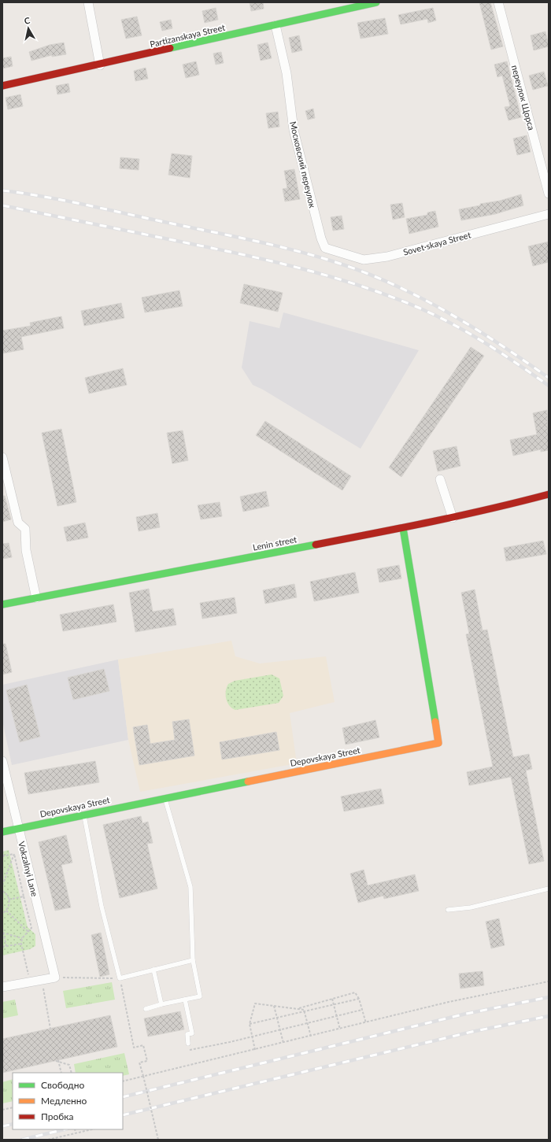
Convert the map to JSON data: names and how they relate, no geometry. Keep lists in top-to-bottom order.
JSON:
{
  "streets": {
    "street": [
      "Partizanskaya Street",
      "переулок Щорса",
      "Московский переулок",
      "Sovet·skaya Street",
      "Lenin street",
      "Depovskaya Street",
      "Vokzalnyi Lane"
    ]
  },
  "crossings": [
    ["Partizanskaya Street", "Московский переулок"],
    ["Московский переулок", "Sovet·skaya Street"],
    ["Lenin street", "Depovskaya Street"],
    ["Depovskaya Street", "Vokzalnyi Lane"]
  ],
  "legend": ["Свободно", "Медленно", "Пробка"],
  "north": "top"
}
